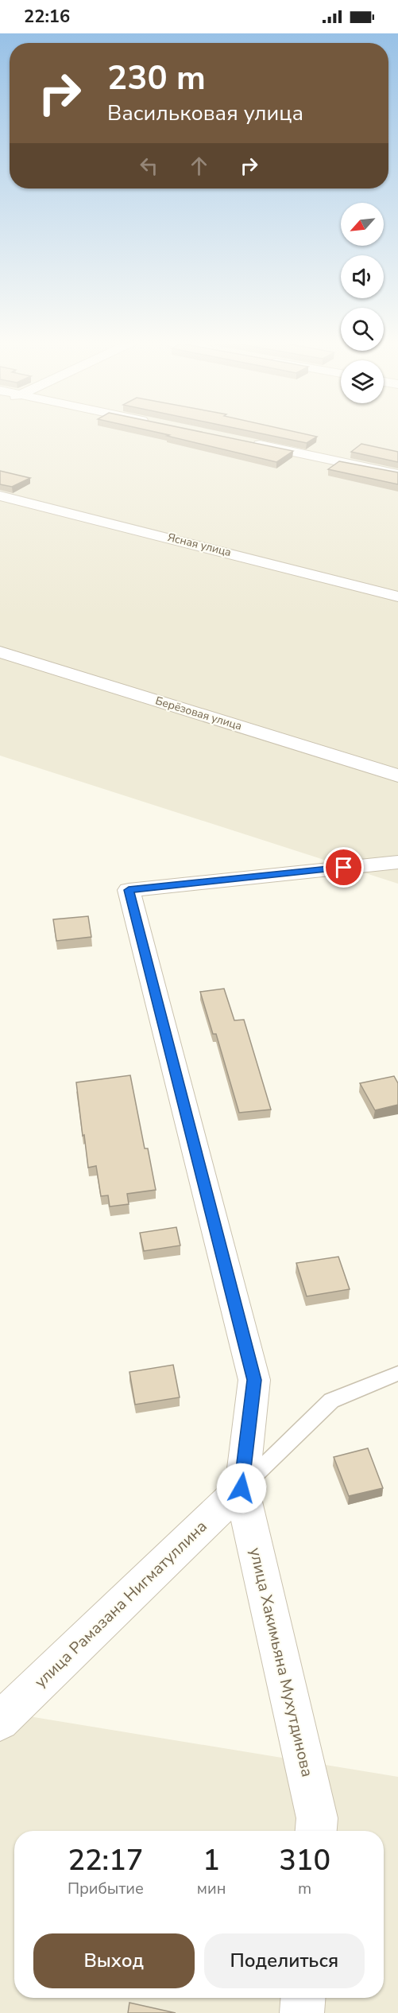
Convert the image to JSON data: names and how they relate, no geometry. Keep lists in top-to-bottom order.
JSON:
{
  "streets": {
    "street": [
      "Ясная улица",
      "Берёзовая улица",
      "улица Рамазана Нигматуллина",
      "улица Хакимьяна Мухутдинова"
    ]
  },
  "crossings": [
    ["улица Рамазана Нигматуллина", "улица Хакимьяна Мухутдинова"]
  ],
  "north": "bottom left",
  "page": {
    "status": "22:16",
    "turn": ["230 m", "Васильковая улица"],
    "eta": [
      "22:17",
      "Прибытие",
      "1",
      "мин",
      "310",
      "m"
    ],
    "buttons": ["Выход", "Поделиться"]
  }
}
